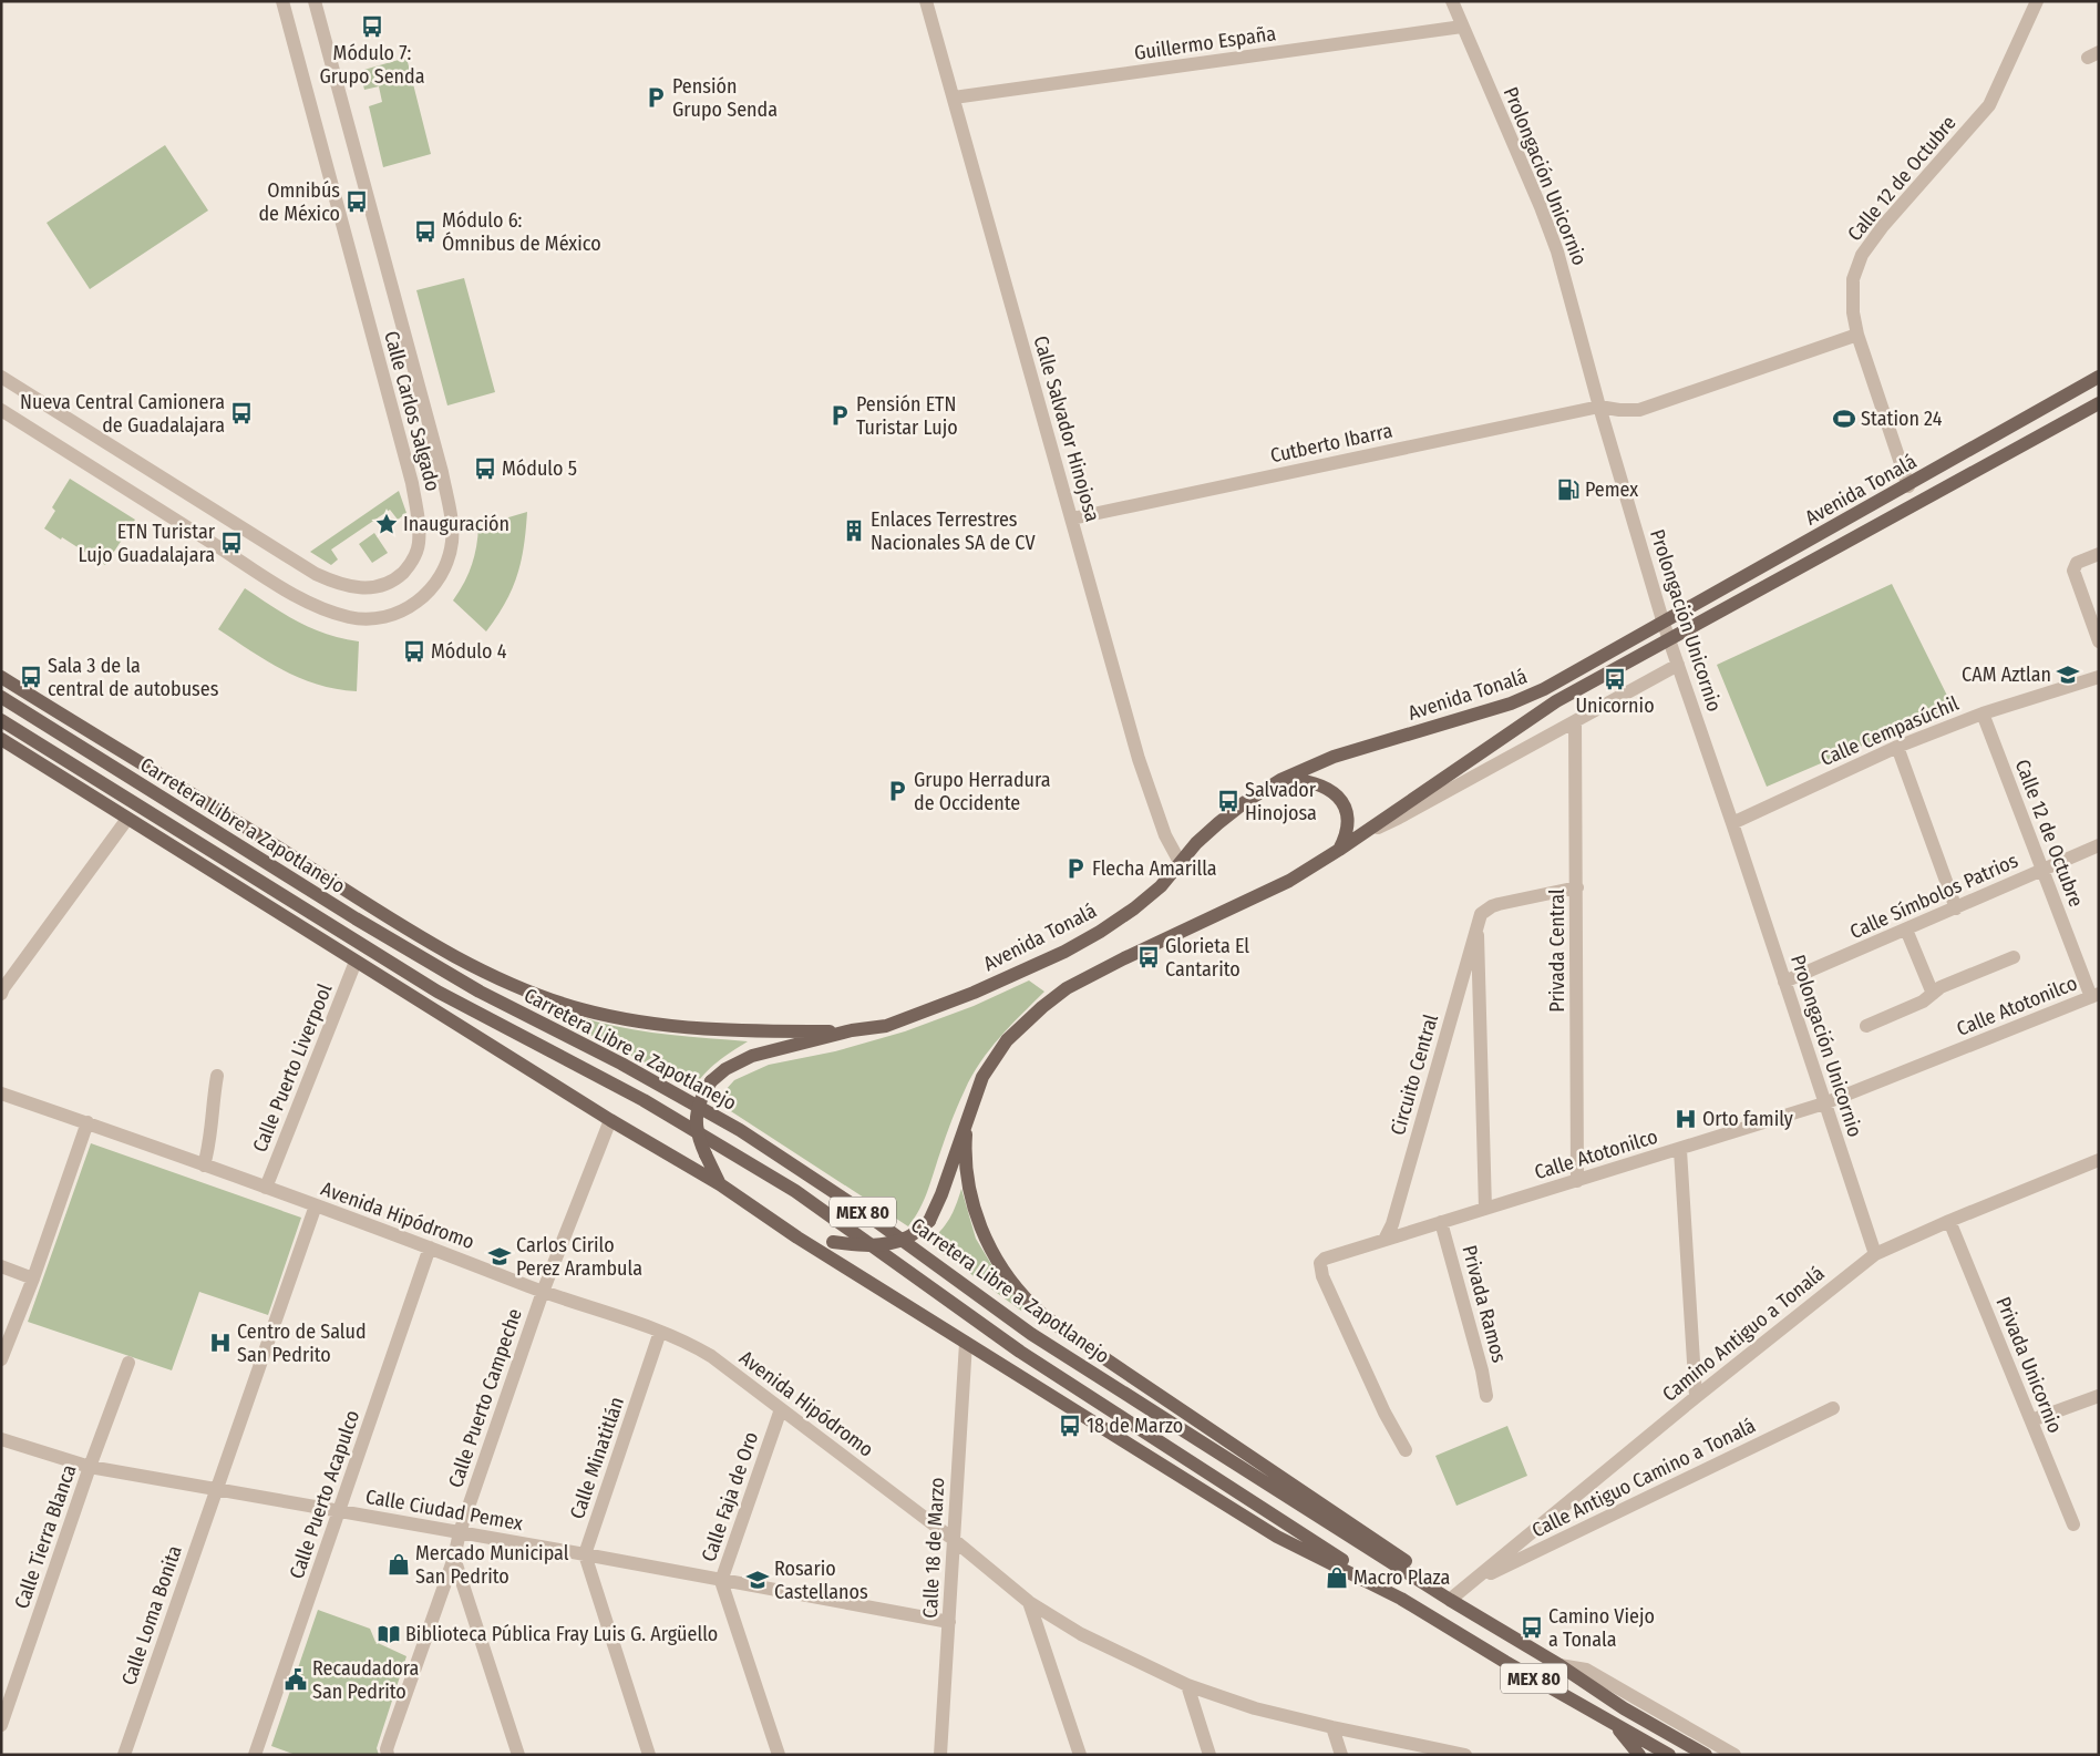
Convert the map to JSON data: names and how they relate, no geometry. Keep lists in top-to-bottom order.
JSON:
{
  "streets": {
    "main road": ["Avenida Tonalá", "Carretera Libre a Zapotlanejo", "MEX 80"],
    "street": [
      "Guillermo España",
      "Prolongación Unicornio",
      "Calle 12 de Octubre",
      "Calle Carlos Salgado",
      "Calle Salvador Hinojosa",
      "Cutberto Ibarra",
      "Calle Cempasúchil",
      "Calle Símbolos Patrios",
      "Privada Central",
      "Calle Atotonilco",
      "Calle Puerto Liverpool",
      "Circuito Central",
      "Avenida Hipódromo",
      "Privada Ramos",
      "Camino Antiguo a Tonalá",
      "Privada Unicornio",
      "Calle Puerto Campeche",
      "Calle Minatitlán",
      "Calle Antiguo Camino a Tonalá",
      "Calle Puerto Acapulco",
      "Calle Faja de Oro",
      "Calle Ciudad Pemex",
      "Calle Tierra Blanca",
      "Calle 18 de Marzo",
      "Calle Loma Bonita"
    ]
  },
  "crossings": [
    ["Guillermo España", "Prolongación Unicornio"],
    ["Guillermo España", "Calle Salvador Hinojosa"],
    ["Prolongación Unicornio", "Cutberto Ibarra"],
    ["Prolongación Unicornio", "Avenida Tonalá"],
    ["Prolongación Unicornio", "Calle Cempasúchil"],
    ["Prolongación Unicornio", "Calle Símbolos Patrios"],
    ["Prolongación Unicornio", "Calle Atotonilco"],
    ["Prolongación Unicornio", "Camino Antiguo a Tonalá"],
    ["Calle 12 de Octubre", "Cutberto Ibarra"],
    ["Calle 12 de Octubre", "Avenida Tonalá"],
    ["Calle 12 de Octubre", "Calle Cempasúchil"],
    ["Calle 12 de Octubre", "Calle Símbolos Patrios"],
    ["Calle 12 de Octubre", "Calle Atotonilco"],
    ["Calle Salvador Hinojosa", "Cutberto Ibarra"],
    ["Calle Salvador Hinojosa", "Avenida Tonalá"],
    ["Avenida Tonalá", "Carretera Libre a Zapotlanejo"],
    ["Carretera Libre a Zapotlanejo", "Calle Puerto Liverpool"],
    ["Carretera Libre a Zapotlanejo", "Camino Antiguo a Tonalá"],
    ["Carretera Libre a Zapotlanejo", "Calle Puerto Campeche"],
    ["Carretera Libre a Zapotlanejo", "Calle 18 de Marzo"],
    ["Privada Central", "Calle Atotonilco"],
    ["Calle Atotonilco", "Circuito Central"],
    ["Calle Atotonilco", "Privada Ramos"],
    ["Calle Puerto Liverpool", "Avenida Hipódromo"],
    ["Avenida Hipódromo", "Calle Puerto Campeche"],
    ["Avenida Hipódromo", "Calle Minatitlán"],
    ["Avenida Hipódromo", "Calle Puerto Acapulco"],
    ["Avenida Hipódromo", "Calle Faja de Oro"],
    ["Avenida Hipódromo", "Calle 18 de Marzo"],
    ["Avenida Hipódromo", "Calle Loma Bonita"],
    ["Camino Antiguo a Tonalá", "Privada Unicornio"],
    ["Camino Antiguo a Tonalá", "Calle Antiguo Camino a Tonalá"],
    ["Calle Puerto Campeche", "Calle Ciudad Pemex"],
    ["Calle Minatitlán", "Calle Ciudad Pemex"],
    ["Calle Puerto Acapulco", "Calle Ciudad Pemex"],
    ["Calle Faja de Oro", "Calle Ciudad Pemex"],
    ["Calle Ciudad Pemex", "Calle Tierra Blanca"],
    ["Calle Ciudad Pemex", "Calle 18 de Marzo"],
    ["Calle Ciudad Pemex", "Calle Loma Bonita"]
  ],
  "places": {
    "bus stop": [
      "Módulo 7: Grupo Senda",
      "Omnibús de México",
      "Módulo 6: Ómnibus de México",
      "Nueva Central Camionera de Guadalajara",
      "Módulo 5",
      "ETN Turistar Lujo Guadalajara",
      "Módulo 4",
      "Sala 3 de la central de autobuses",
      "Unicornio",
      "Salvador Hinojosa",
      "Glorieta El Cantarito",
      "18 de Marzo",
      "Camino Viejo a Tonala"
    ],
    "parking": [
      "Pensión Grupo Senda",
      "Pensión ETN Turistar Lujo",
      "Grupo Herradura de Occidente",
      "Flecha Amarilla"
    ],
    "sports": ["Station 24"],
    "fuel station": ["Pemex"],
    "place": ["Inauguración"],
    "building": ["Enlaces Terrestres Nacionales SA de CV"],
    "school or university": ["CAM Aztlan", "Carlos Cirilo Perez Arambula", "Rosario Castellanos"],
    "hospital": ["Orto family", "Centro de Salud San Pedrito"],
    "shop": ["Mercado Municipal San Pedrito", "Macro Plaza"],
    "library": ["Biblioteca Pública Fray Luis G. Argüello"],
    "public building": ["Recaudadora San Pedrito"]
  }
}
